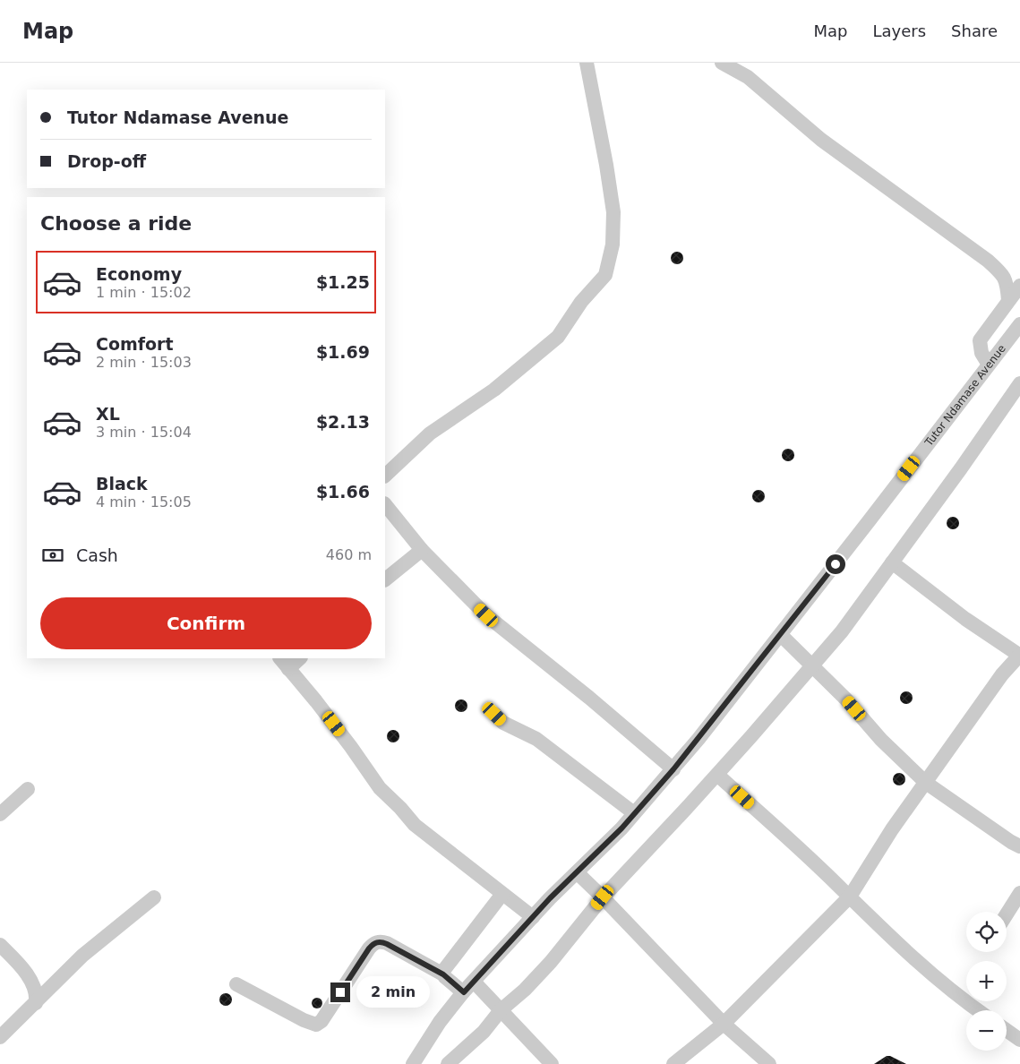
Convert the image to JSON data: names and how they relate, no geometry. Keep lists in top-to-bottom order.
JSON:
{
  "streets": {
    "street": ["Tutor Ndamase Avenue"]
  },
  "page": {
    "header": "Map",
    "nav": ["Map", "Layers", "Share"],
    "banner": ["Tutor Ndamase Avenue", "Drop-off"],
    "heading": "Choose a ride",
    "list": [
      {
        "name": "Economy",
        "note": "1 min · 15:02",
        "value": "$1.25"
      },
      {
        "name": "Comfort",
        "note": "2 min · 15:03",
        "value": "$1.69"
      },
      {
        "name": "XL",
        "note": "3 min · 15:04",
        "value": "$2.13"
      },
      {
        "name": "Black",
        "note": "4 min · 15:05",
        "value": "$1.66"
      }
    ],
    "pay": ["Cash", "460 m"],
    "buttons": "Confirm",
    "map_buttons": ["+", "−"],
    "bubble": "2 min"
  }
}
